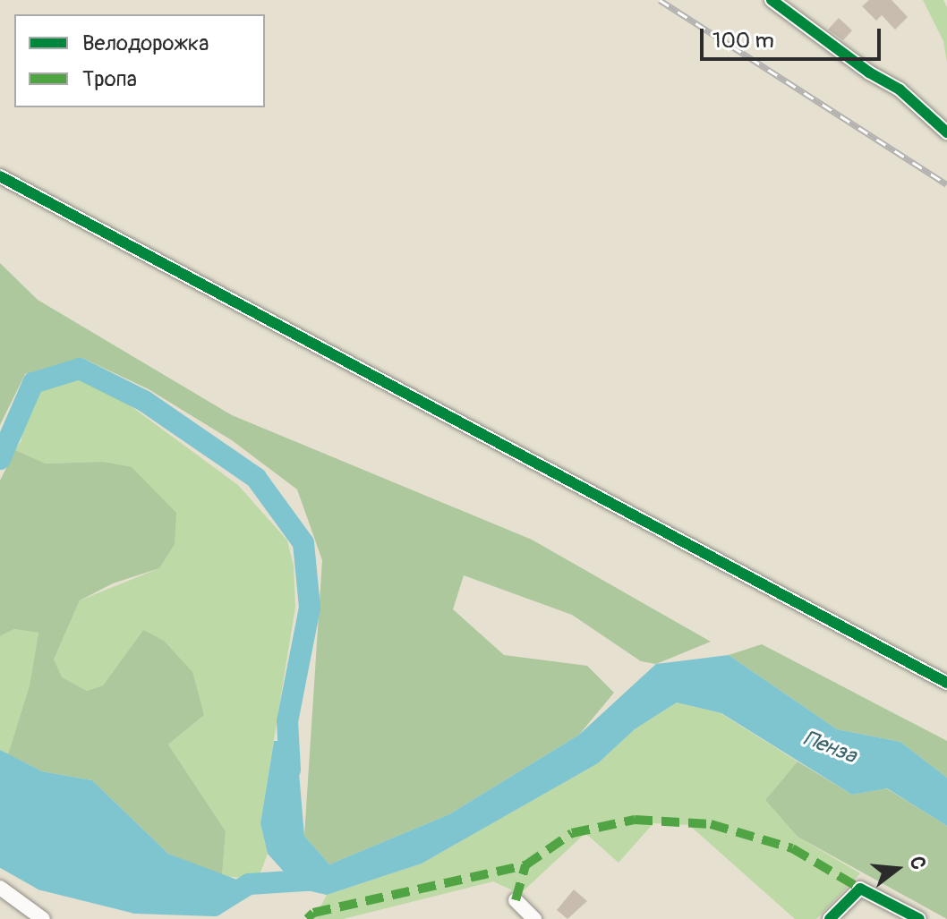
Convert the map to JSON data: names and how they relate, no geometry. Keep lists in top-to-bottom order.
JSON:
{
  "water": ["Пенза"],
  "legend": ["Велодорожка", "Тропа"],
  "scale_bar": "100 m",
  "north": "right"
}
